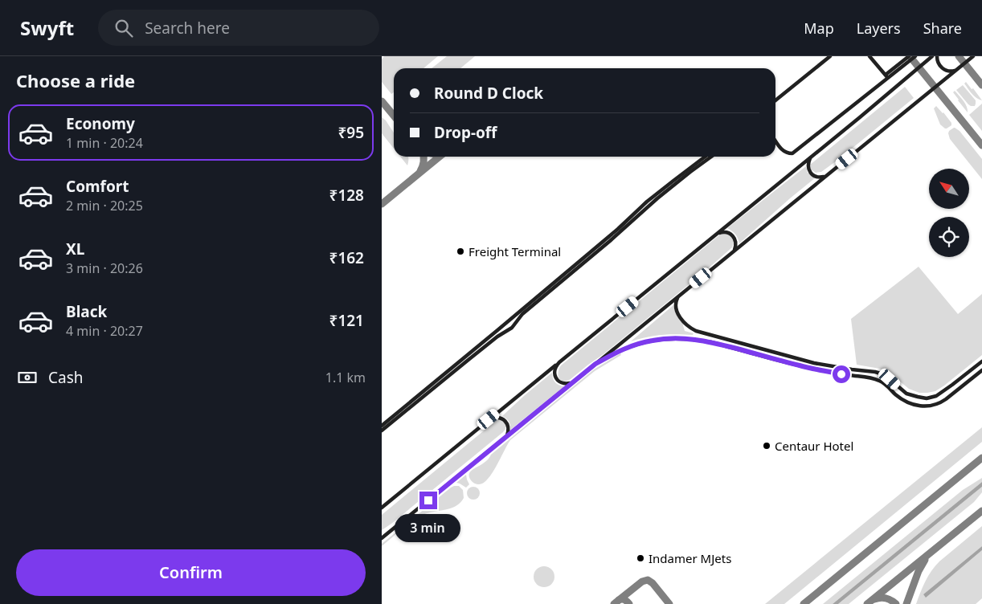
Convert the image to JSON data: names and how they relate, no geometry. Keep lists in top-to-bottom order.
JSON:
{
  "places": ["Freight Terminal", "Centaur Hotel", "Indamer MJets"],
  "north": "top left",
  "page": {
    "header": "Swyft",
    "search": "Search here",
    "nav": ["Map", "Layers", "Share"],
    "heading": "Choose a ride",
    "banner": ["Round D Clock", "Drop-off"],
    "list": [
      {
        "name": "Economy",
        "note": "1 min · 20:24",
        "value": "₹95"
      },
      {
        "name": "Comfort",
        "note": "2 min · 20:25",
        "value": "₹128"
      },
      {
        "name": "XL",
        "note": "3 min · 20:26",
        "value": "₹162"
      },
      {
        "name": "Black",
        "note": "4 min · 20:27",
        "value": "₹121"
      }
    ],
    "pay": ["Cash", "1.1 km"],
    "bubble": "3 min",
    "buttons": "Confirm"
  }
}
